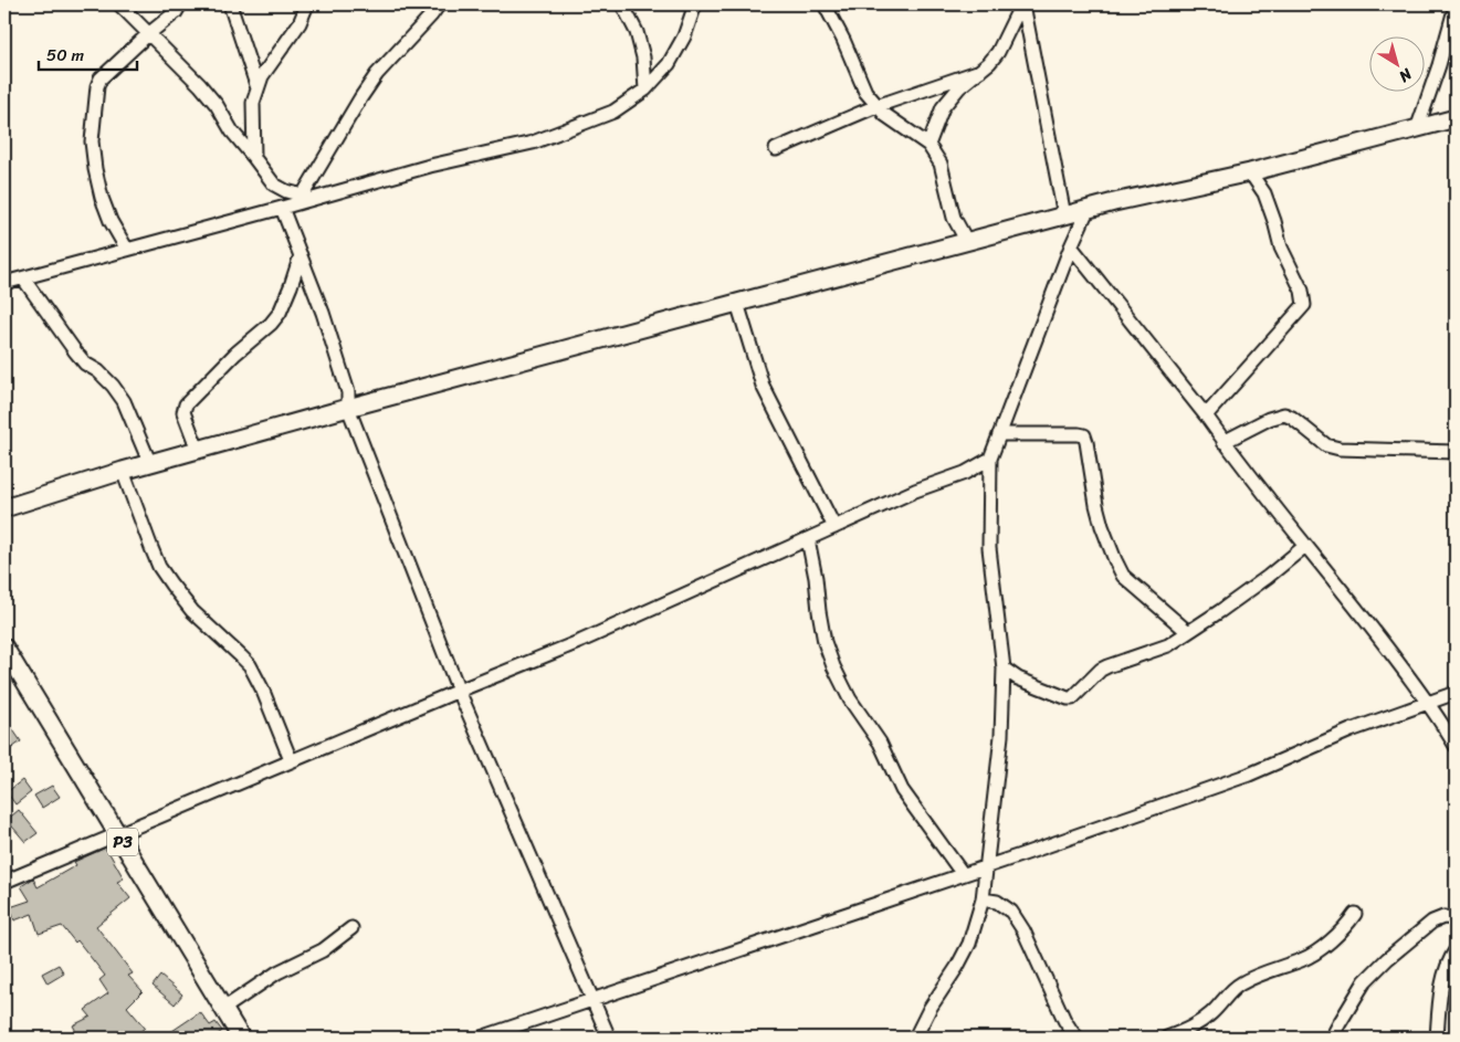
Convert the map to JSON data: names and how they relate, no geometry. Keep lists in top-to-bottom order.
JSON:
{
  "streets": {
    "main road": ["P3"]
  },
  "scale_bar": "50 m",
  "north": "bottom right"
}
